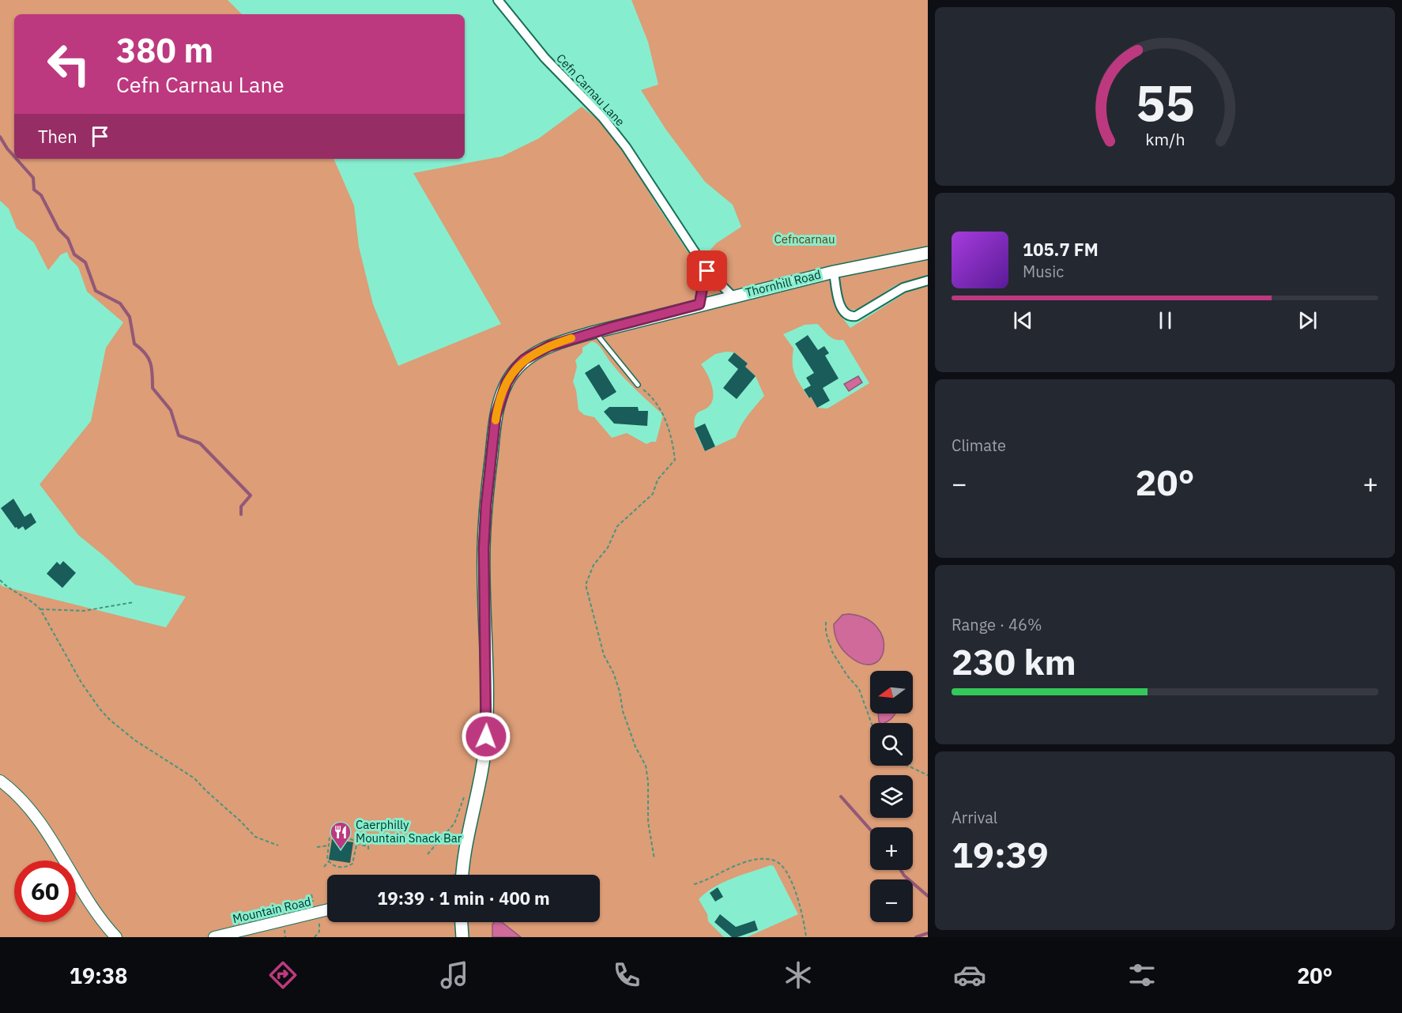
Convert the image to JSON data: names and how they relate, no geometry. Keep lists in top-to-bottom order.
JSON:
{
  "streets": {
    "main road": ["Thornhill Road", "Mountain Road"],
    "street": ["Cefn Carnau Lane"]
  },
  "crossings": [
    ["Cefn Carnau Lane", "Thornhill Road"]
  ],
  "parks": ["Cefncarnau"],
  "places": {
    "restaurant": ["Caerphilly Mountain Snack Bar"]
  },
  "north": "left",
  "page": {
    "turn": ["380 m", "Cefn Carnau Lane"],
    "then": "Then",
    "song": ["105.7 FM", "Music"],
    "tile": [
      "Climate",
      ["Range · 46%", "230 km"],
      ["Arrival", "19:39"]
    ],
    "heat": ["−", "20°", "+"],
    "map_buttons": ["+", "−"],
    "limit": "60",
    "trip": "19:39 · 1 min · 400 m",
    "tabs": ["19:38", "20°"],
    "gauge": ["55", "km/h"]
  }
}
